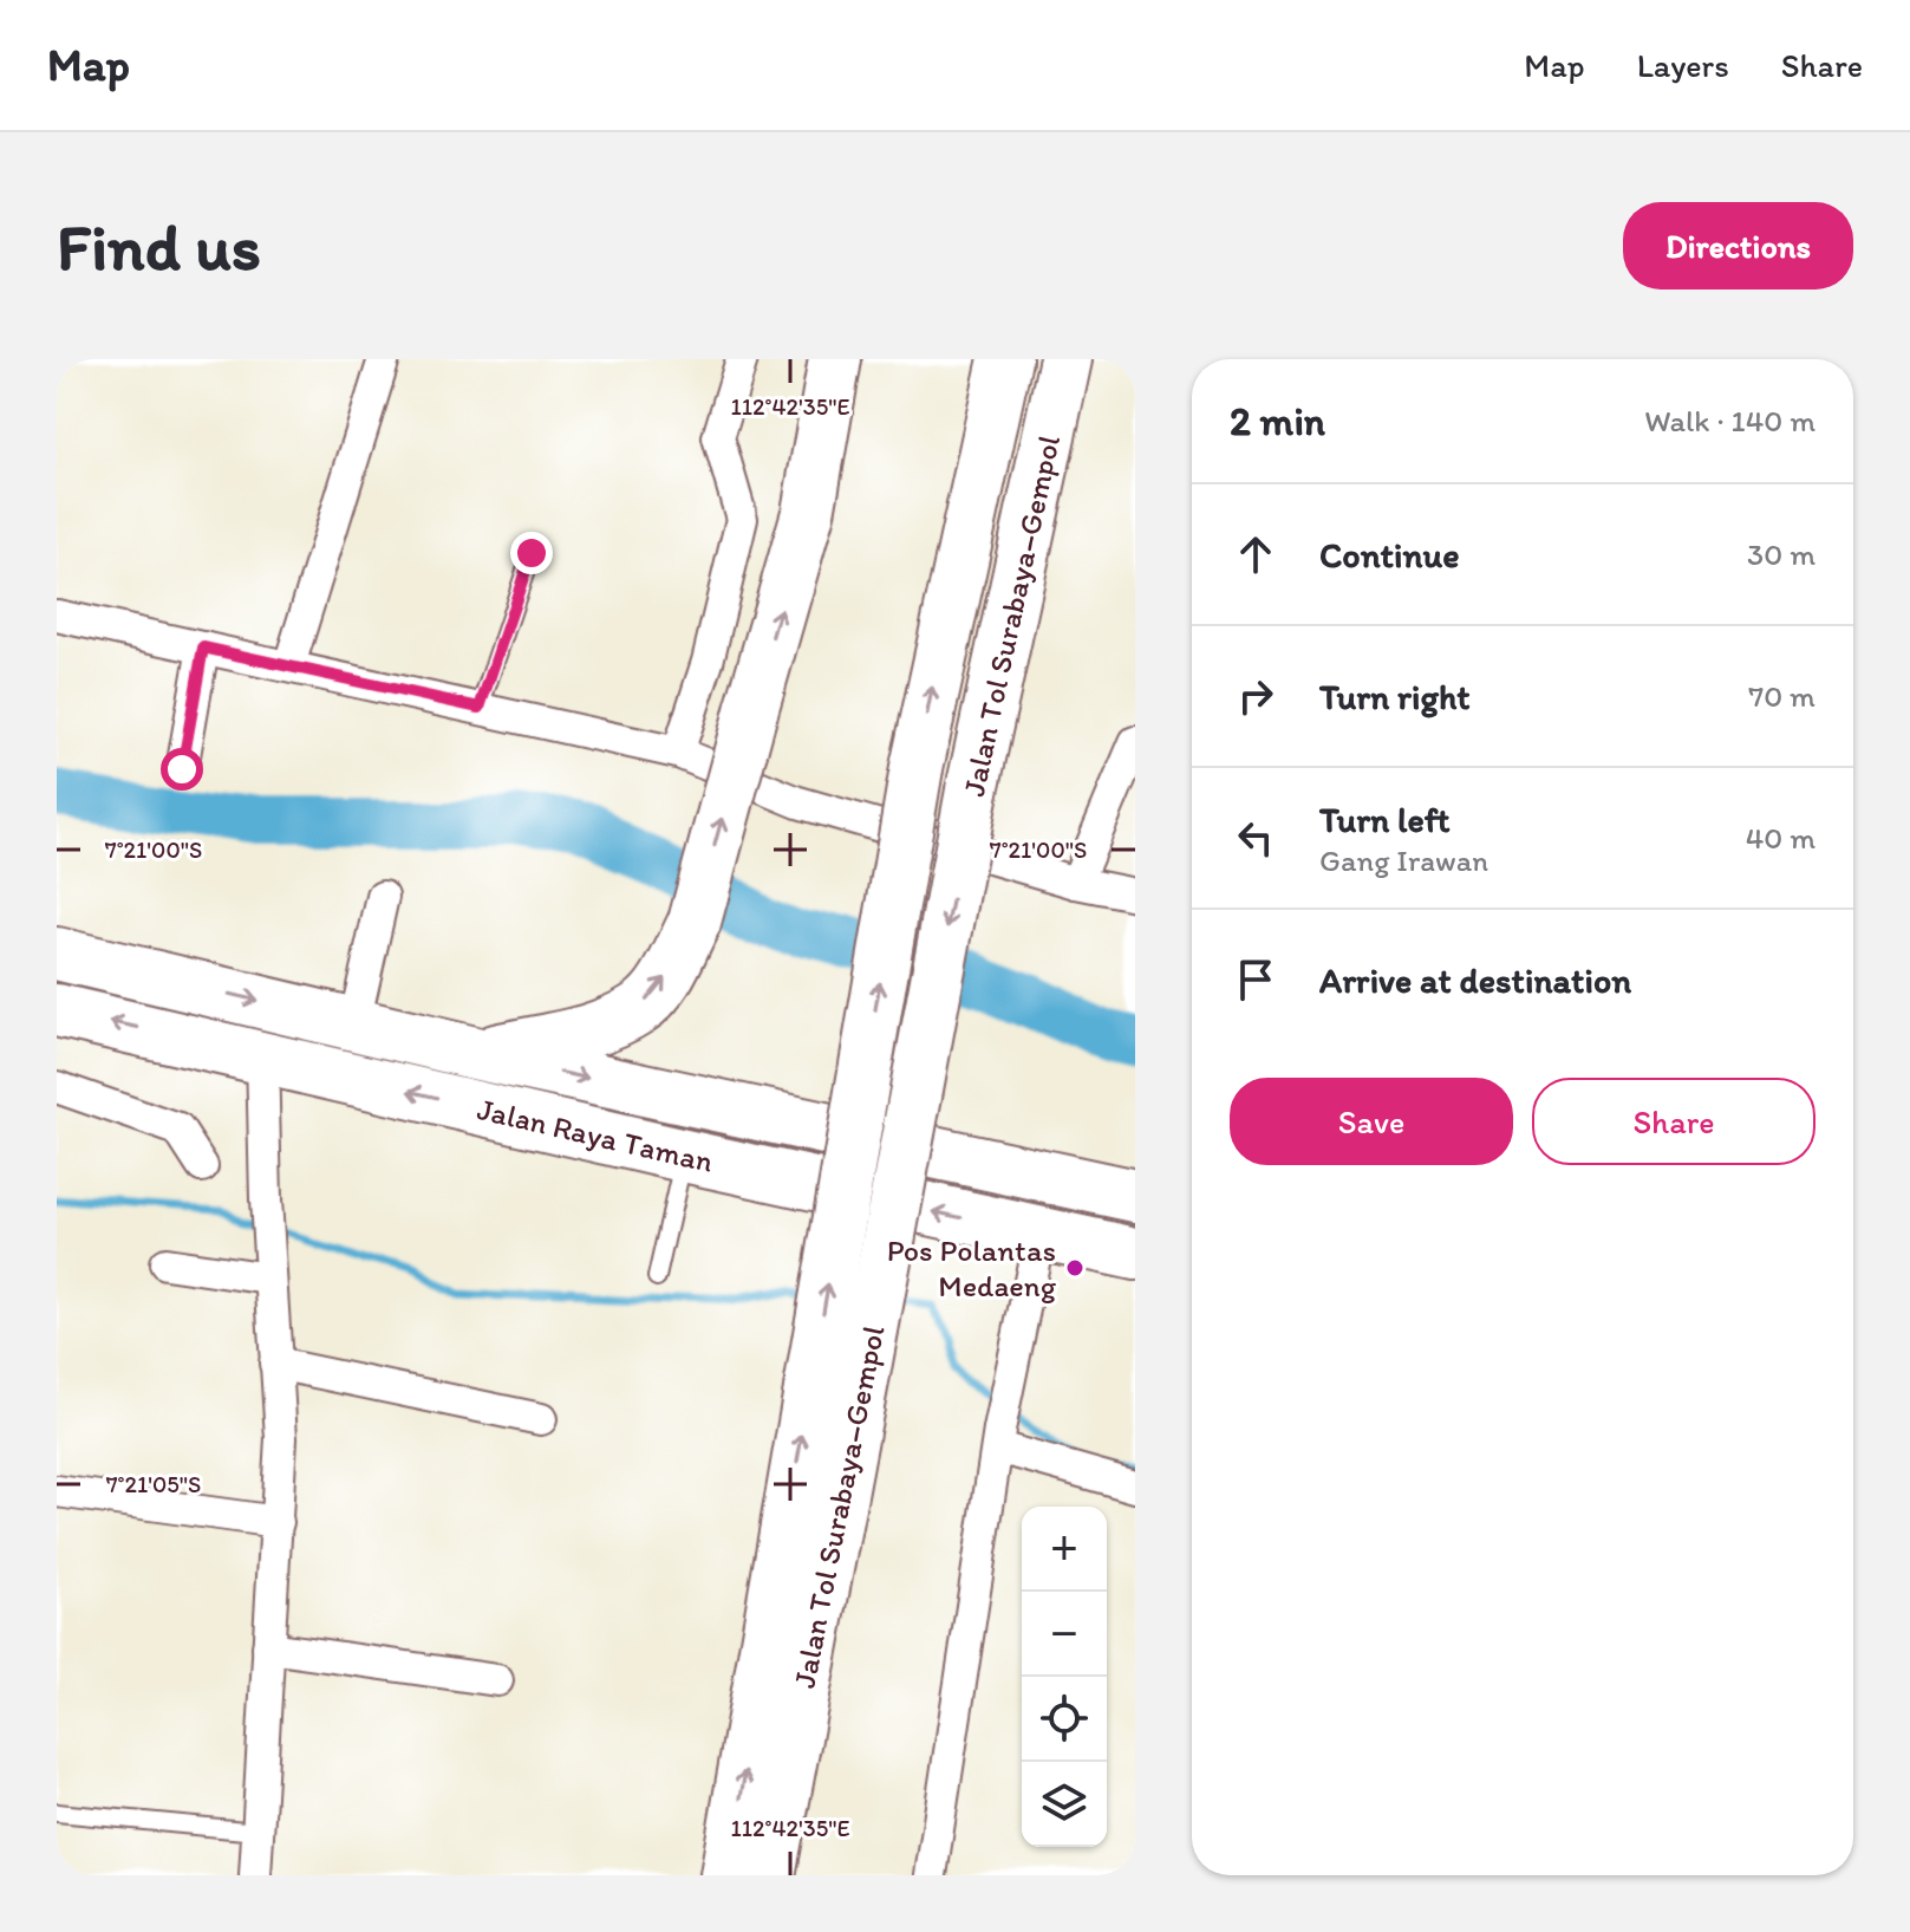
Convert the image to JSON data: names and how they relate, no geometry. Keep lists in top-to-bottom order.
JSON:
{
  "streets": {
    "highway": ["Jalan Tol Surabaya–Gempol", "Jalan Raya Taman"]
  },
  "places": ["Pos Polantas Medaeng"],
  "page": {
    "header": "Map",
    "nav": ["Map", "Layers", "Share"],
    "buttons": [
      "Directions",
      ["Save", "Share"]
    ],
    "title": "Find us",
    "heading": ["2 min", "Walk · 140 m"],
    "list": [
      ["Continue", "30 m"],
      ["Turn right", "70 m"],
      ["Turn left", "Gang Irawan", "40 m"],
      "Arrive at destination"
    ],
    "map_buttons": ["+", "−"]
  },
  "coordinates": ["112°42'35\"E", "7°21'00\"S", "7°21'05\"S"]
}
